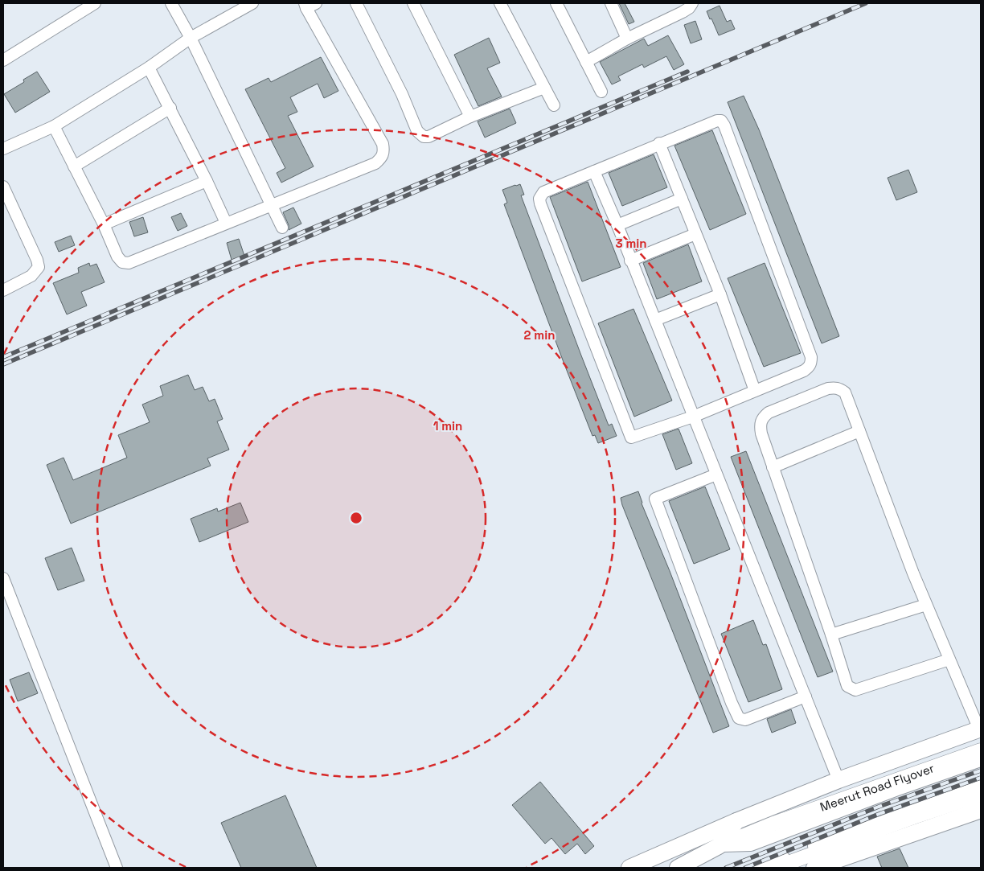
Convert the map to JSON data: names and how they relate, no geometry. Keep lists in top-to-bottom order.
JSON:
{
  "streets": {
    "main road": ["Meerut Road Flyover"]
  },
  "rings": ["3 min", "2 min", "1 min"]
}
